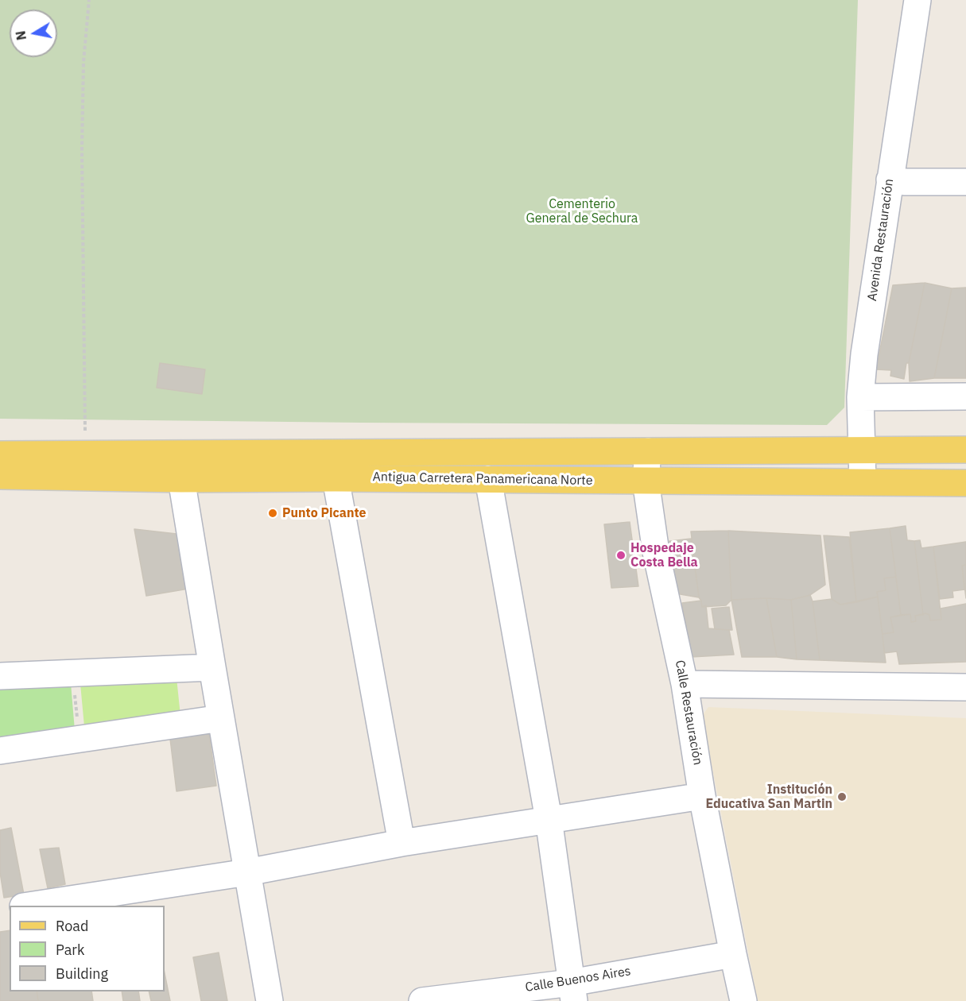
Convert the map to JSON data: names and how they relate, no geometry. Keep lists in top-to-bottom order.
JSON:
{
  "streets": {
    "main road": ["Antigua Carretera Panamericana Norte"],
    "street": ["Avenida Restauración", "Calle Restauración", "Calle Buenos Aires"]
  },
  "crossings": [
    ["Avenida Restauración", "Antigua Carretera Panamericana Norte"],
    ["Antigua Carretera Panamericana Norte", "Calle Restauración"],
    ["Calle Restauración", "Calle Buenos Aires"]
  ],
  "parks": ["Cementerio General de Sechura"],
  "places": ["Punto Picante", "Hospedaje Costa Bella", "Institución Educativa San Martin"],
  "legend": ["Road", "Park", "Building"],
  "north": "left"
}
